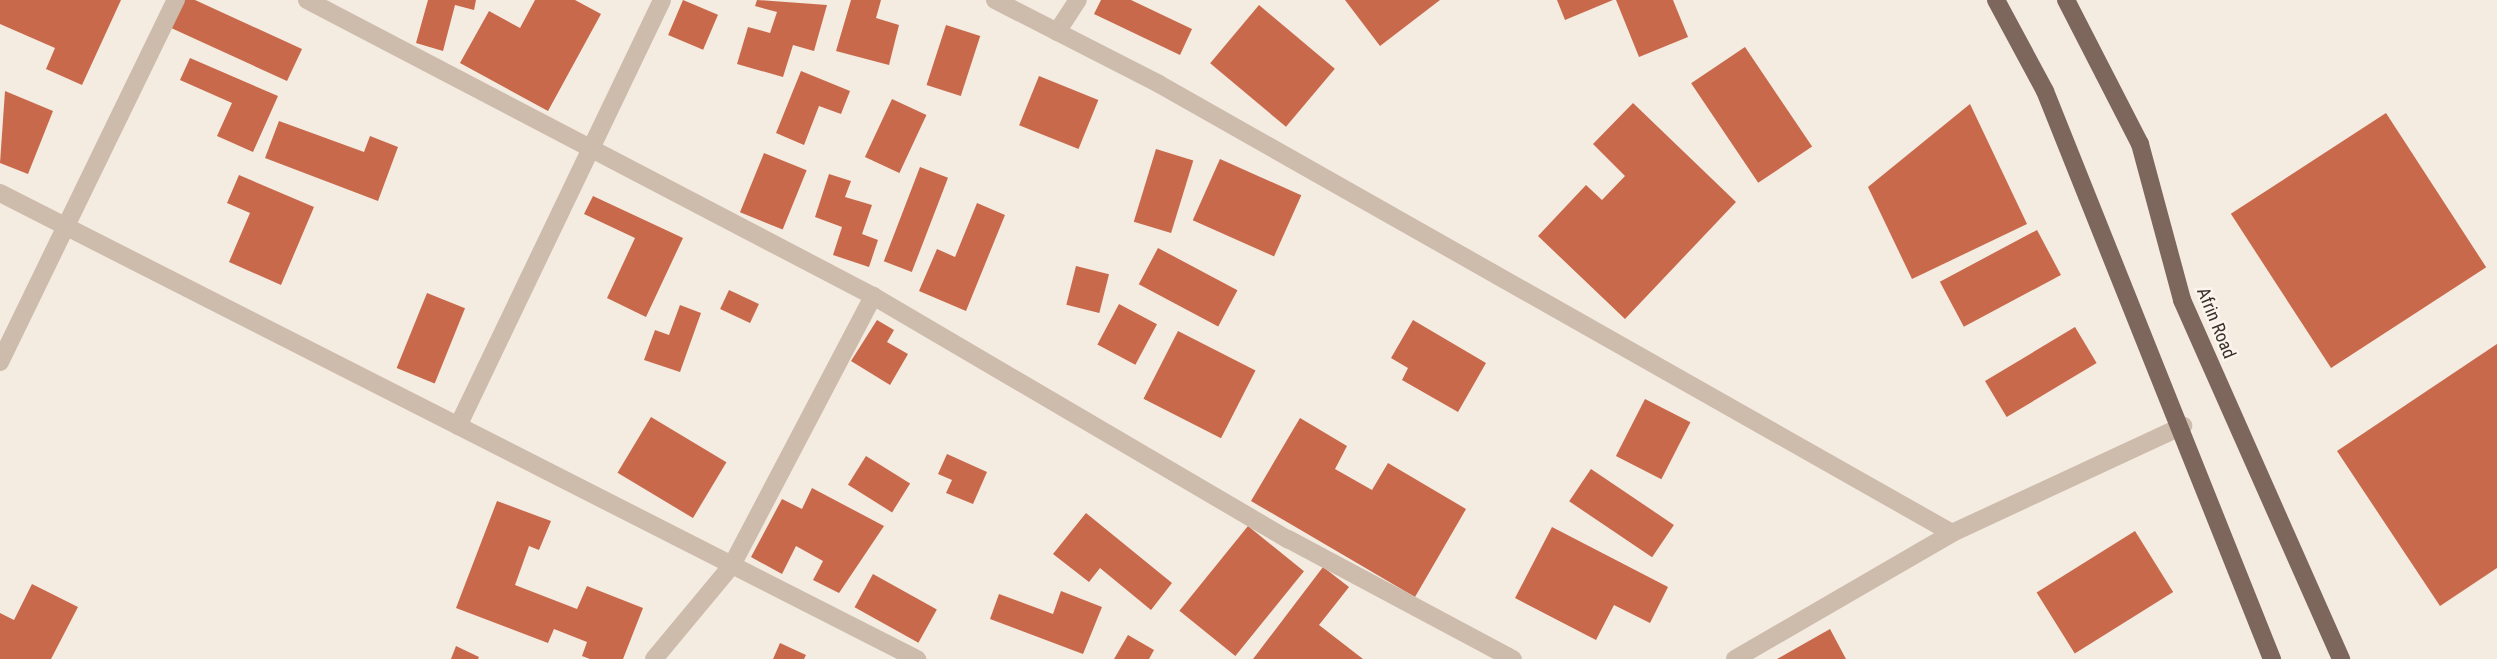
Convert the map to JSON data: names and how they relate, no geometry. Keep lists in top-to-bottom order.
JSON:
{
  "streets": {
    "main road": ["Afrin Road"]
  }
}
